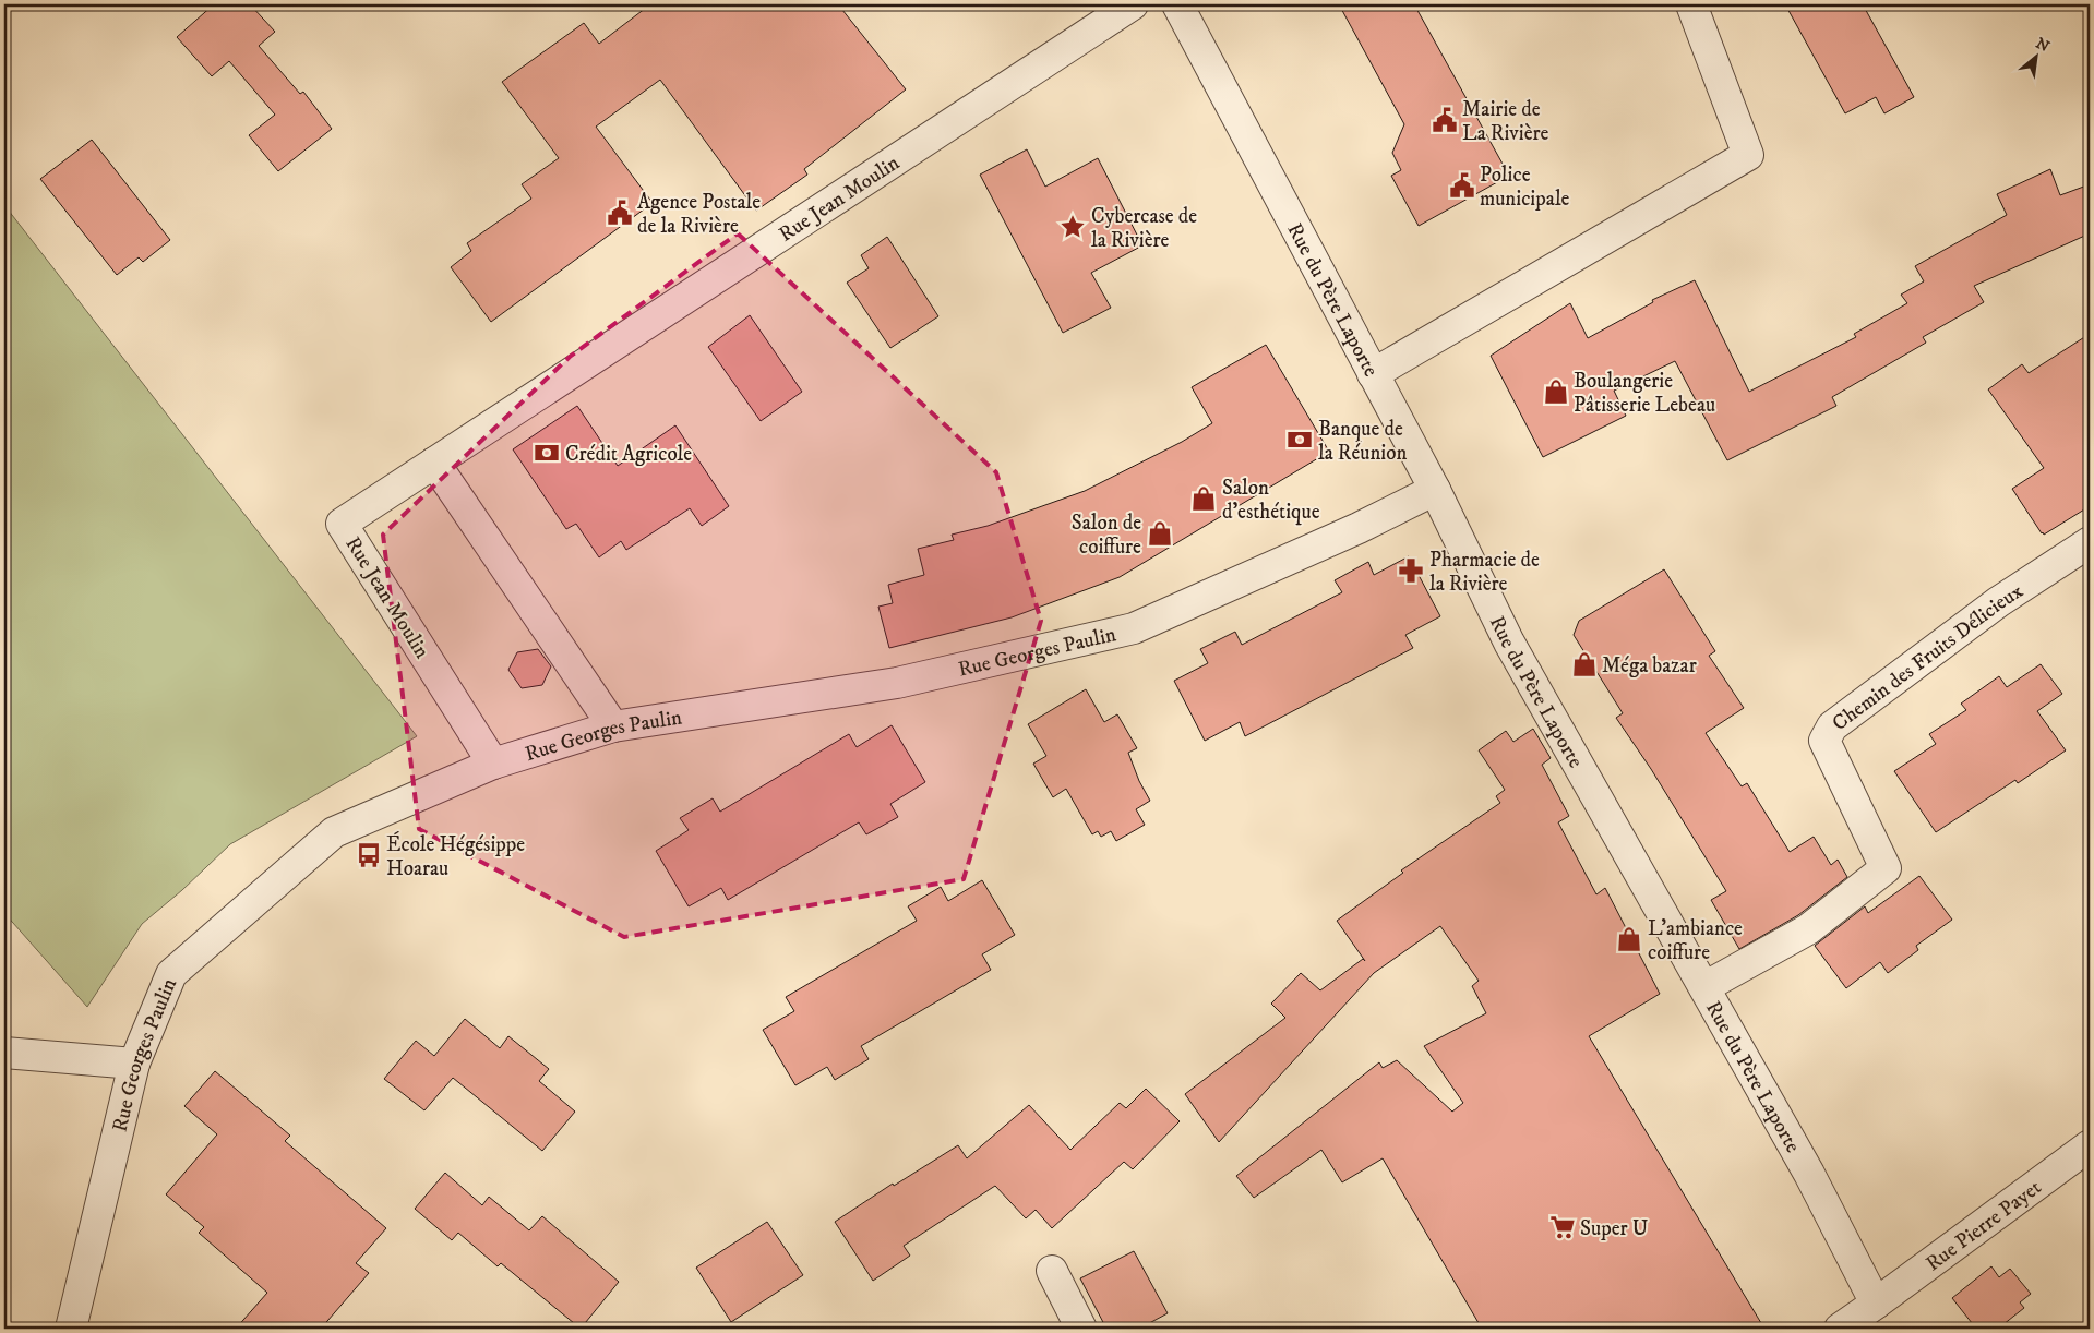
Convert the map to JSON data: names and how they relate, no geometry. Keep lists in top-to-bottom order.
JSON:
{
  "streets": {
    "street": [
      "Rue Jean Moulin",
      "Rue du Père Laporte",
      "Rue Georges Paulin",
      "Chemin des Fruits Délicieux",
      "Rue Pierre Payet"
    ]
  },
  "crossings": [
    ["Rue Jean Moulin", "Rue Georges Paulin"],
    ["Rue du Père Laporte", "Rue Georges Paulin"],
    ["Rue du Père Laporte", "Chemin des Fruits Délicieux"],
    ["Rue du Père Laporte", "Rue Pierre Payet"]
  ],
  "places": {
    "public building": ["Mairie de La Rivière", "Police municipale", "Agence Postale de la Rivière"],
    "place": ["Cybercase de la Rivière"],
    "shop": [
      "Boulangerie Pâtisserie Lebeau",
      "Salon d'esthétique",
      "Salon de coiffure",
      "Méga bazar",
      "L'ambiance coiffure"
    ],
    "bank": ["Banque de la Réunion", "Crédit Agricole"],
    "pharmacy": ["Pharmacie de la Rivière"],
    "bus stop": ["École Hégésippe Hoarau"],
    "supermarket": ["Super U"]
  },
  "north": "top right"
}
